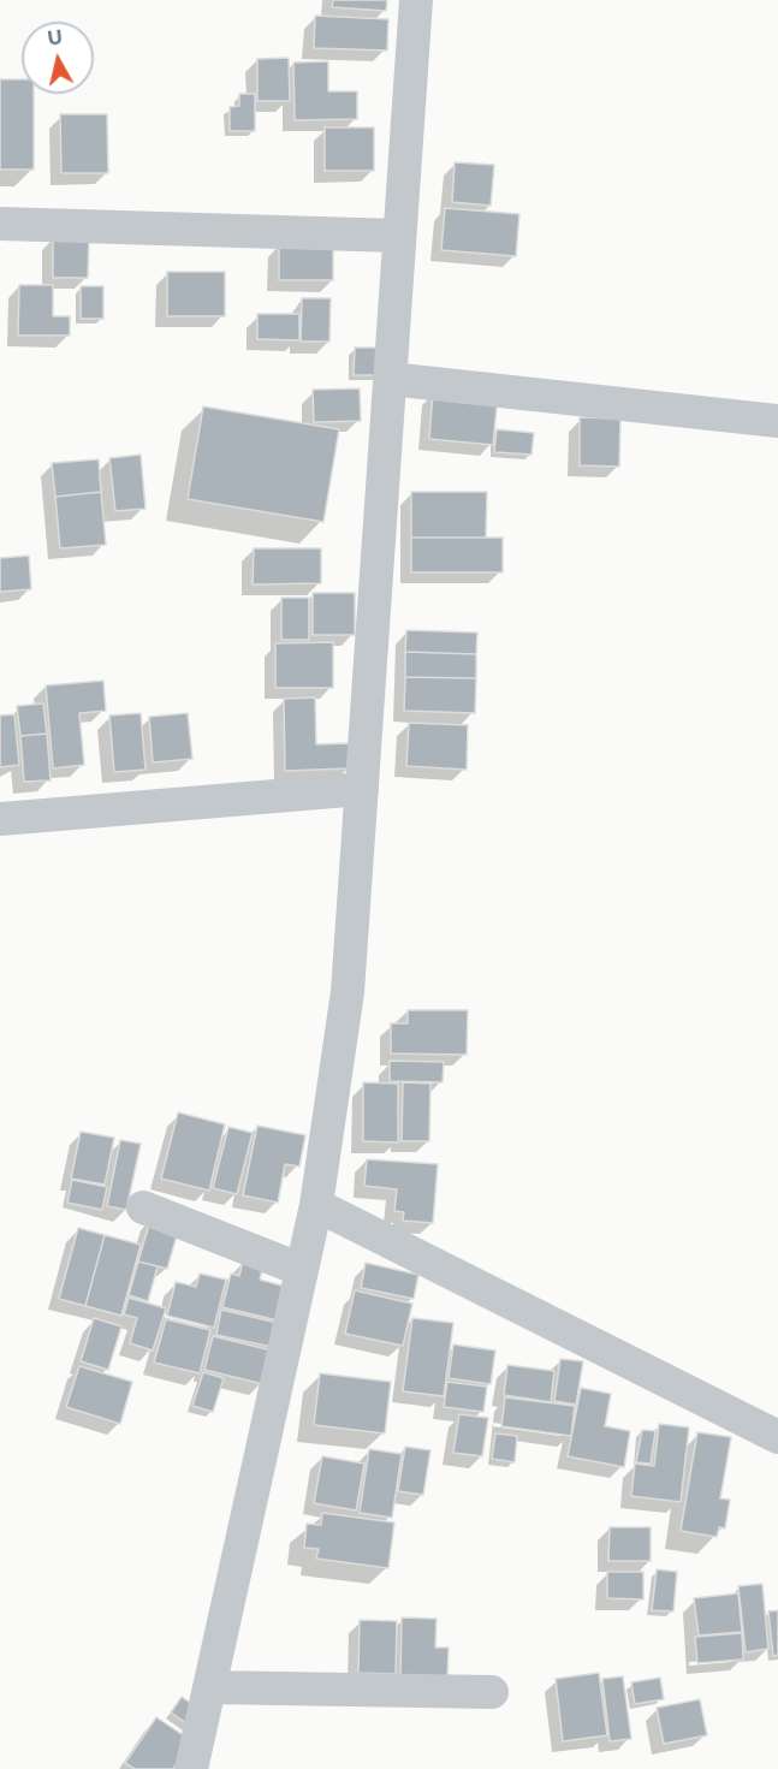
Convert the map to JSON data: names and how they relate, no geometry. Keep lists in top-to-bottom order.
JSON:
{
  "north": "top"
}
